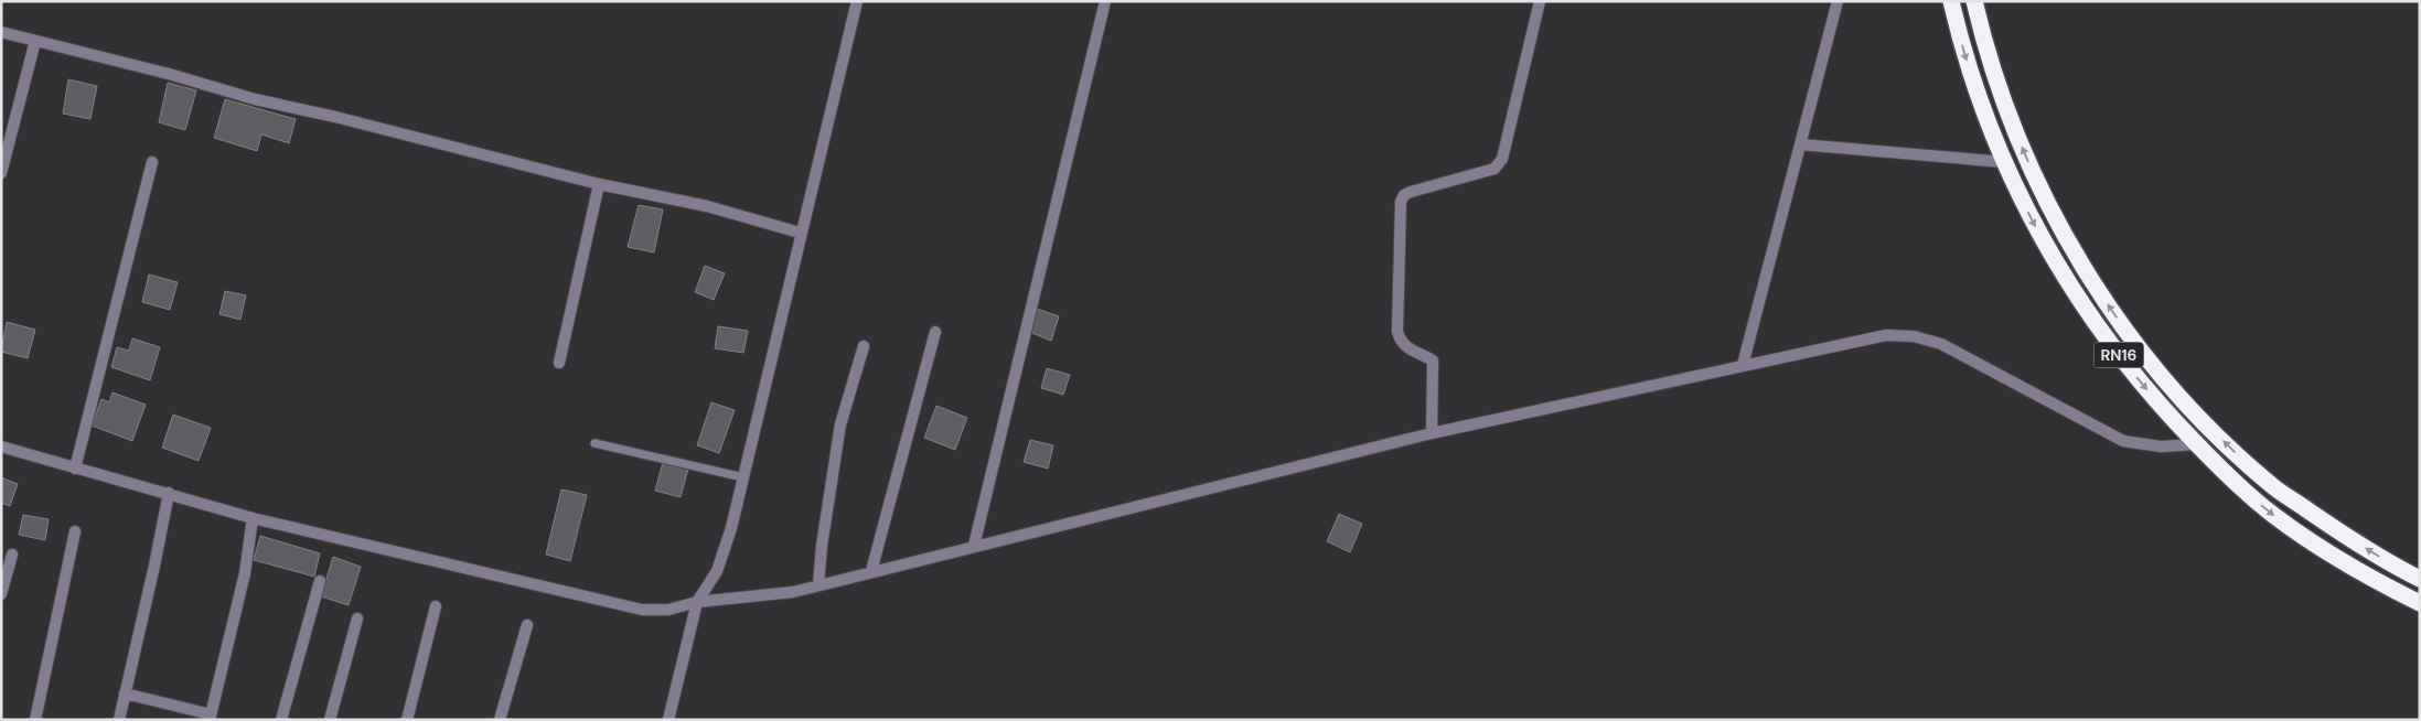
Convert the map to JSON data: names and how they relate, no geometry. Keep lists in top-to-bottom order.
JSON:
{
  "streets": {
    "highway": ["RN16"]
  }
}
